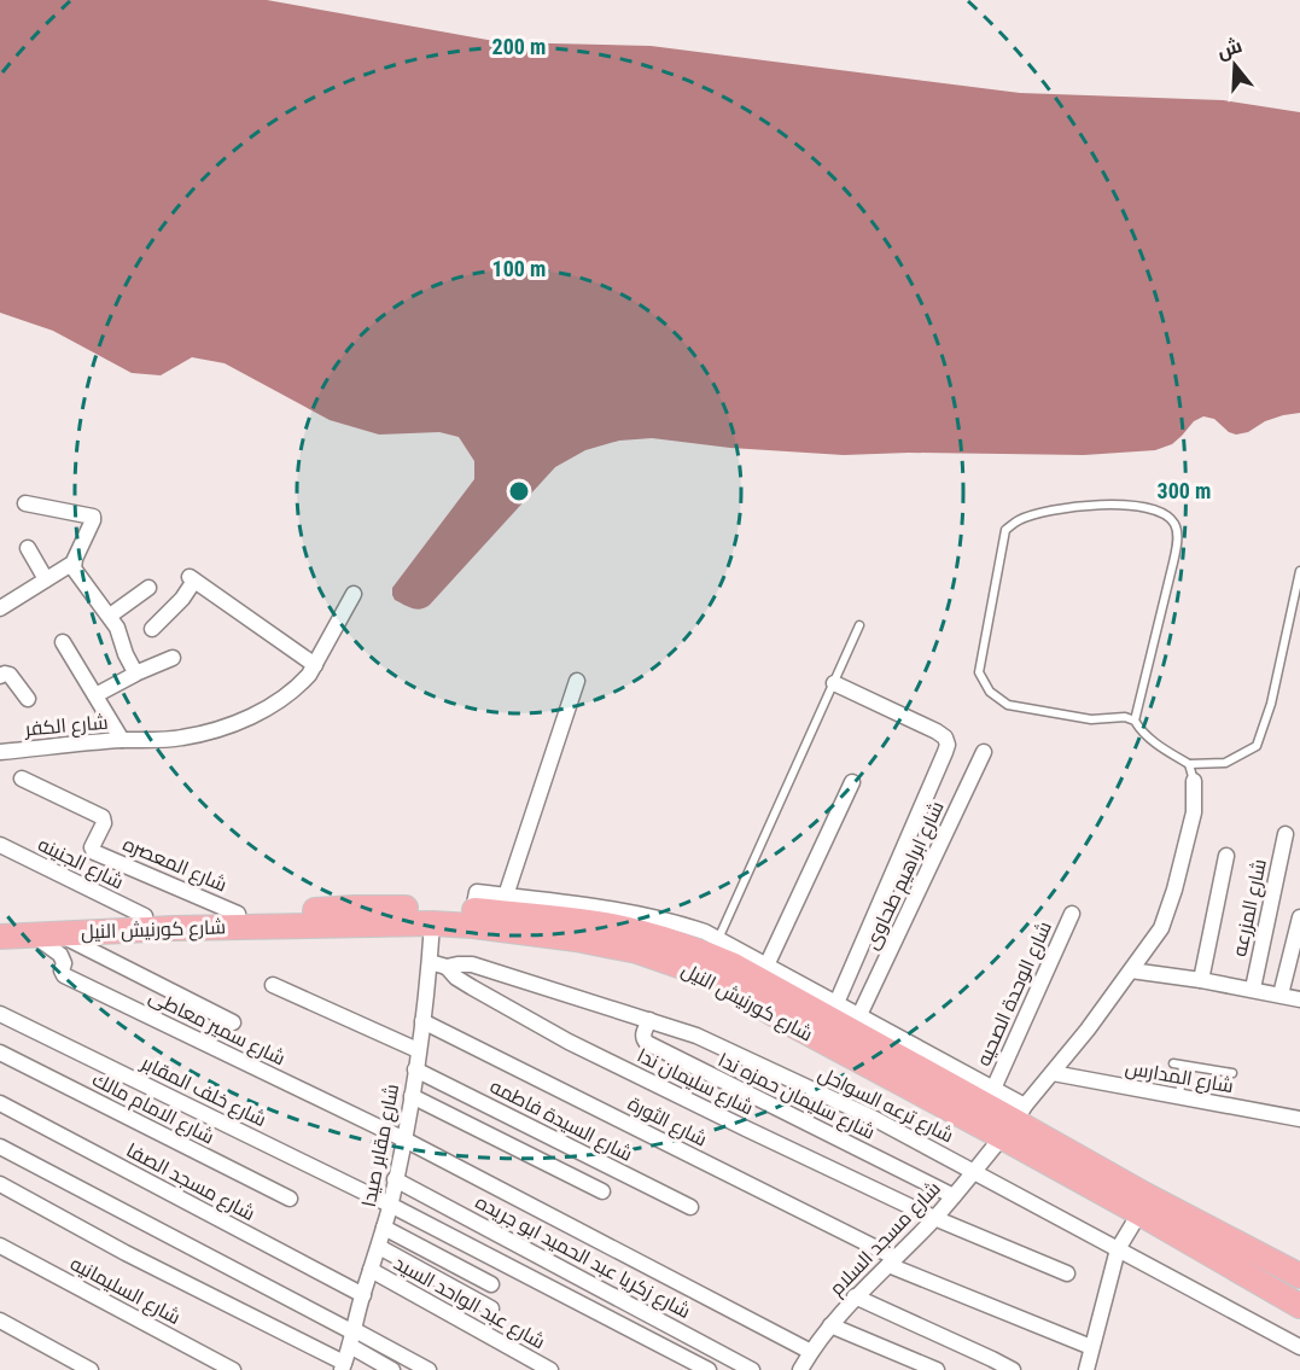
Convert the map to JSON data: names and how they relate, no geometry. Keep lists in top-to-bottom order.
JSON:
{
  "streets": {
    "main road": ["شارع كورنيش النيل"],
    "street": [
      "شارع الكفر",
      "شارع الجنينه",
      "شارع المعصره",
      "شارع ابراهيم طحاوى",
      "شارع المزرعه",
      "شارع الوحدة الصحيه",
      "شارع سمير معاطى",
      "شارع المدارس",
      "شارع سليمان ندا",
      "شارع خلف المقابر",
      "شارع سليمان حمزه ندا",
      "شارع ترعه السواحل",
      "شارع الامام مالك",
      "شارع السيدة فاطمه",
      "شارع الثورة",
      "شارع مقابر صيدا",
      "شارع مسجد الصفا",
      "شارع مسجد السلام",
      "شارع زكريا عبد الحميد ابو جريده",
      "شارع السليمانيه",
      "شارع عبد الواحد السيد"
    ]
  },
  "crossings": [
    ["شارع الجنينه", "شارع كورنيش النيل"],
    ["شارع المعصره", "شارع كورنيش النيل"],
    ["شارع كورنيش النيل", "شارع سمير معاطى"],
    ["شارع كورنيش النيل", "شارع مقابر صيدا"],
    ["شارع كورنيش النيل", "شارع مسجد السلام"],
    ["شارع سمير معاطى", "شارع مقابر صيدا"],
    ["شارع المدارس", "شارع مسجد السلام"],
    ["شارع سليمان ندا", "شارع ترعه السواحل"],
    ["شارع سليمان ندا", "شارع مسجد السلام"],
    ["شارع خلف المقابر", "شارع مقابر صيدا"],
    ["شارع سليمان حمزه ندا", "شارع ترعه السواحل"],
    ["شارع سليمان حمزه ندا", "شارع مسجد السلام"],
    ["شارع ترعه السواحل", "شارع مقابر صيدا"],
    ["شارع ترعه السواحل", "شارع مسجد السلام"],
    ["شارع السيدة فاطمه", "شارع مقابر صيدا"],
    ["شارع الثورة", "شارع مقابر صيدا"],
    ["شارع الثورة", "شارع مسجد السلام"],
    ["شارع مقابر صيدا", "شارع مسجد الصفا"],
    ["شارع مقابر صيدا", "شارع زكريا عبد الحميد ابو جريده"],
    ["شارع مقابر صيدا", "شارع عبد الواحد السيد"]
  ],
  "north": "top",
  "rings": ["200 m", "100 m", "300 m"]
}
